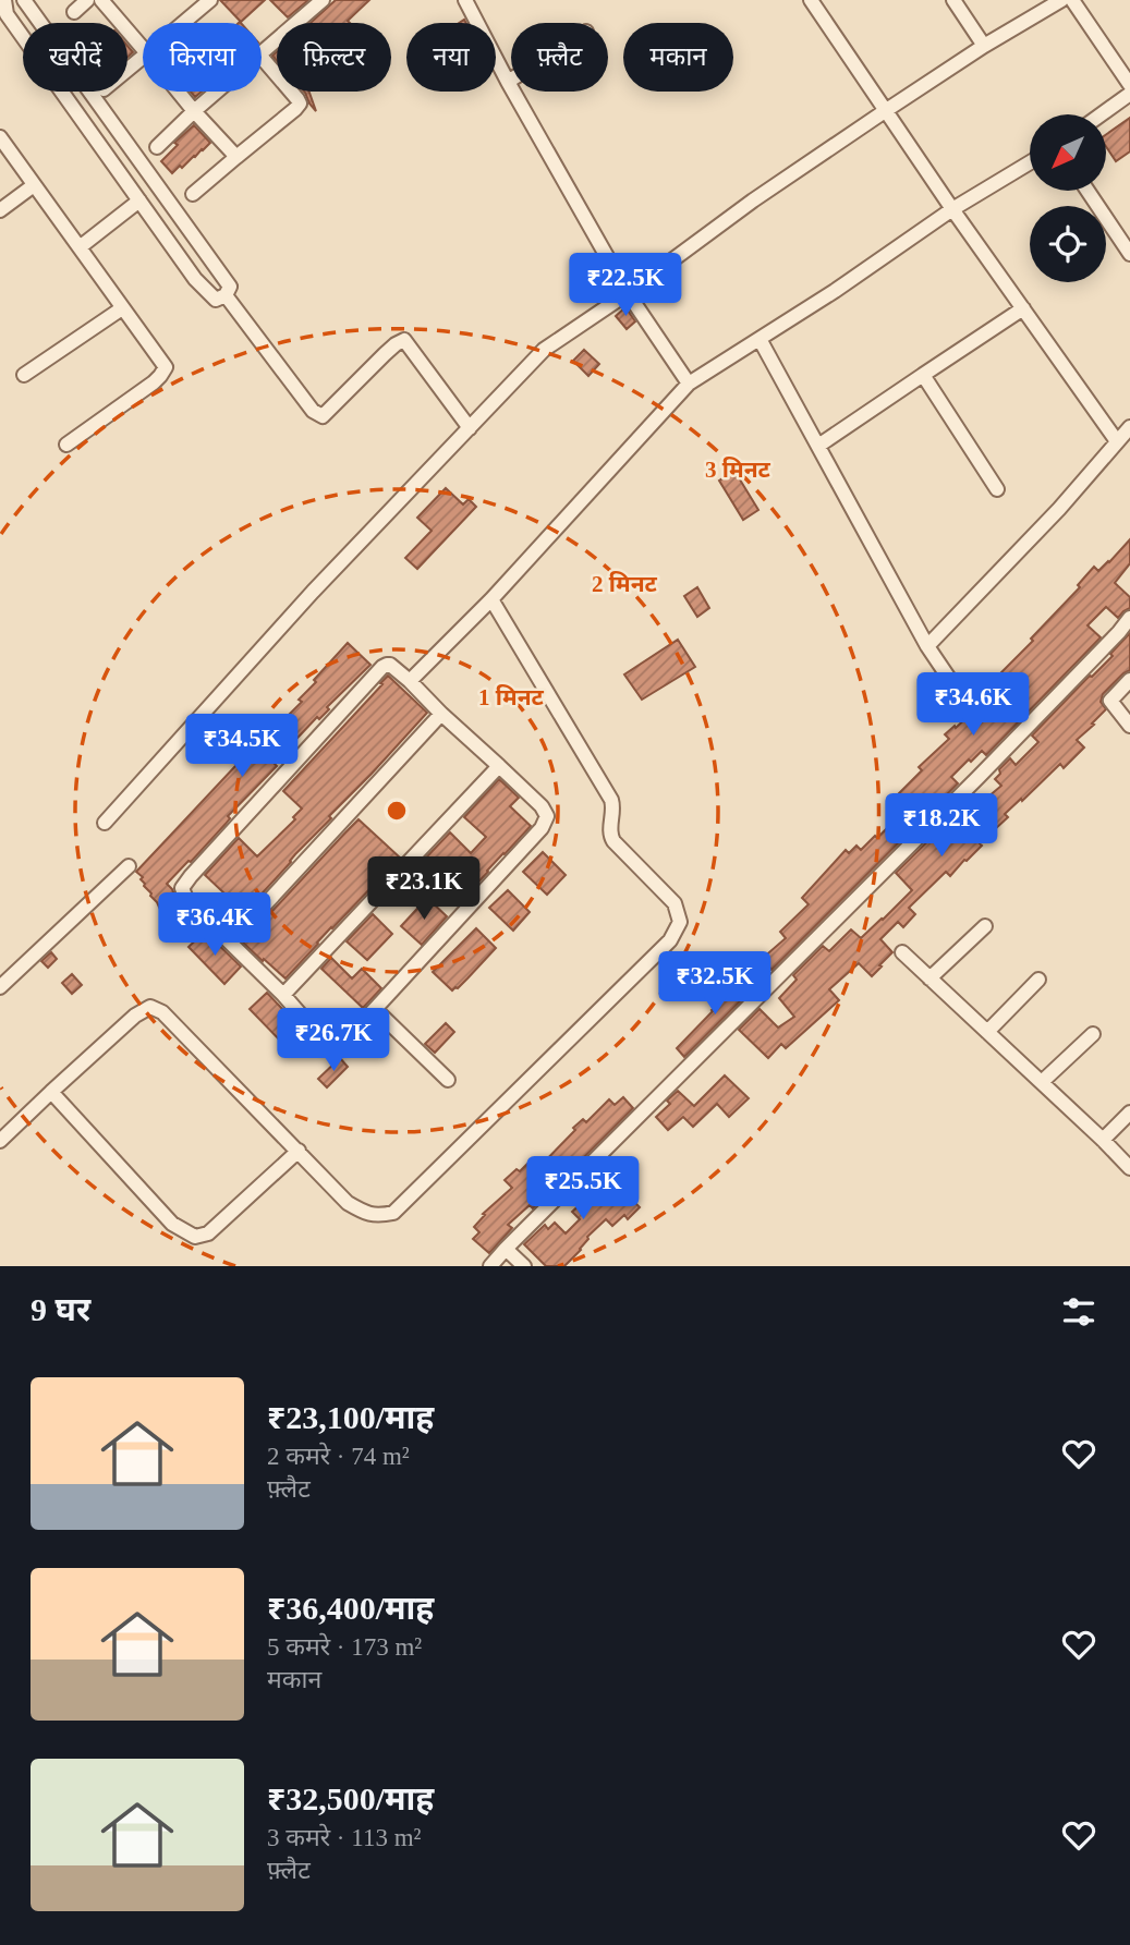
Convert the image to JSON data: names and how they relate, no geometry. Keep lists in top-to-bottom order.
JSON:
{
  "north": "bottom left",
  "page": {
    "chip": [
      "खरीदें",
      "किराया",
      "फ़िल्टर",
      "नया",
      "फ़्लैट",
      "मकान"
    ],
    "price": [
      "₹22.5K",
      "₹34.6K",
      "₹34.5K",
      "₹18.2K",
      "₹23.1K",
      "₹36.4K",
      "₹32.5K",
      "₹26.7K",
      "₹25.5K"
    ],
    "heading": "9 घर",
    "list": [
      {
        "name": "₹23,100/माह",
        "note": "2 कमरे · 74 m² · फ़्लैट"
      },
      {
        "name": "₹36,400/माह",
        "note": "5 कमरे · 173 m² · मकान"
      },
      {
        "name": "₹32,500/माह",
        "note": "3 कमरे · 113 m² · फ़्लैट"
      }
    ]
  },
  "rings": ["3 मिनट", "2 मिनट", "1 मिनट"]
}
